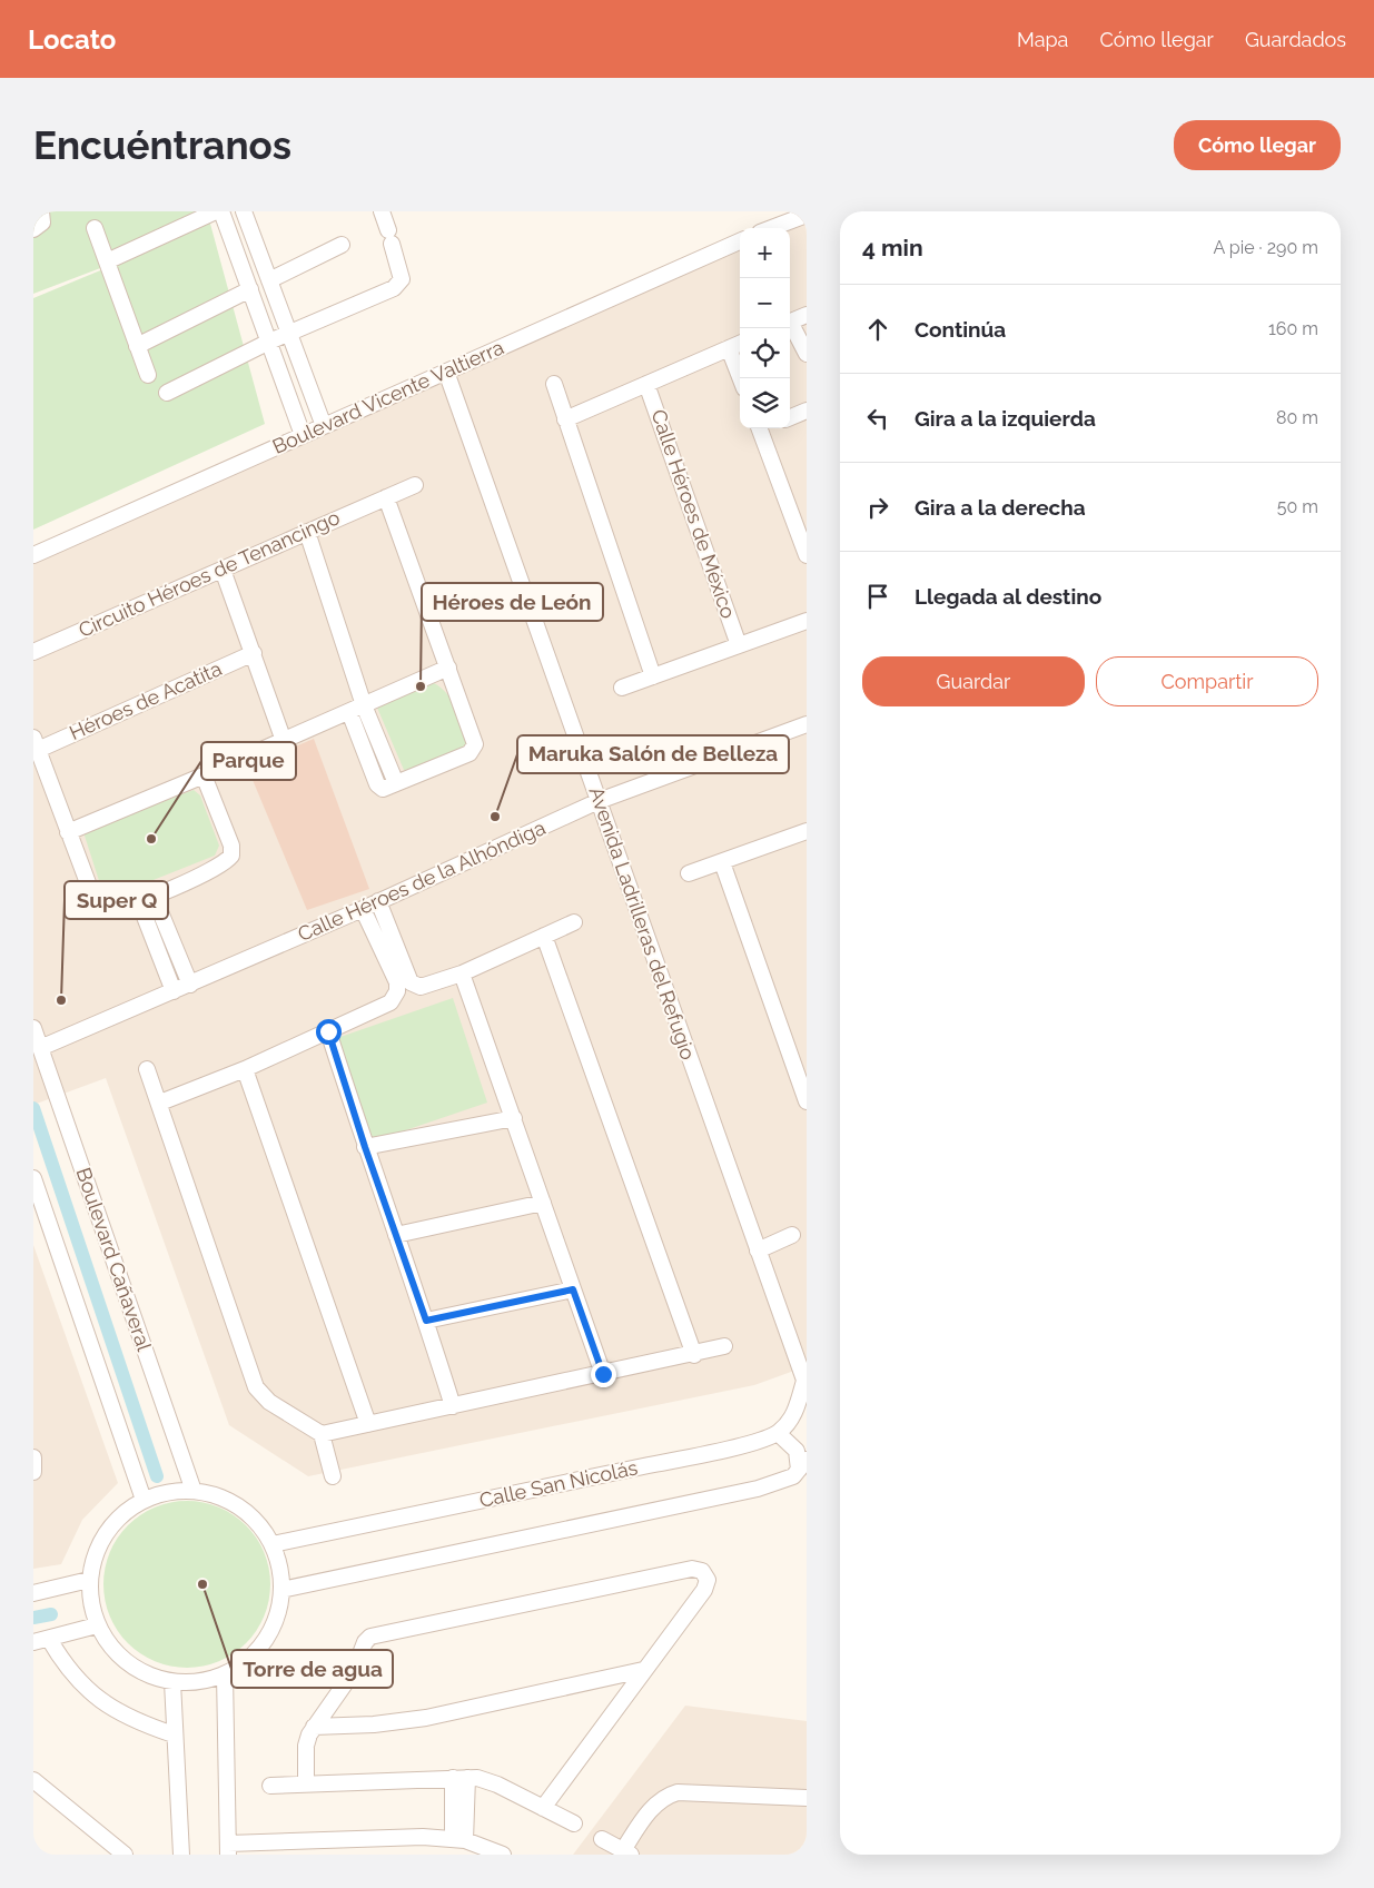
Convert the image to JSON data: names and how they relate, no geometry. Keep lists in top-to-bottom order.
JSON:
{
  "streets": {
    "street": [
      "Boulevard Vicente Valtierra",
      "Calle Héroes de México",
      "Circuito Héroes de Tenancingo",
      "Héroes de Acatita",
      "Calle Héroes de la Alhóndiga",
      "Avenida Ladrilleras del Refugio",
      "Boulevard Cañaveral",
      "Calle San Nicolás"
    ]
  },
  "crossings": [
    ["Boulevard Vicente Valtierra", "Avenida Ladrilleras del Refugio"],
    ["Calle Héroes de la Alhóndiga", "Avenida Ladrilleras del Refugio"],
    ["Calle Héroes de la Alhóndiga", "Boulevard Cañaveral"],
    ["Boulevard Cañaveral", "Calle San Nicolás"]
  ],
  "places": [
    "Héroes de León",
    "Maruka Salón de Belleza",
    "Parque",
    "Super Q",
    "Torre de agua"
  ],
  "page": {
    "header": "Locato",
    "nav": ["Mapa", "Cómo llegar", "Guardados"],
    "buttons": [
      "Cómo llegar",
      ["Guardar", "Compartir"]
    ],
    "title": "Encuéntranos",
    "heading": ["4 min", "A pie · 290 m"],
    "map_buttons": ["+", "−"],
    "list": [
      ["Continúa", "160 m"],
      ["Gira a la izquierda", "80 m"],
      ["Gira a la derecha", "50 m"],
      "Llegada al destino"
    ]
  }
}
